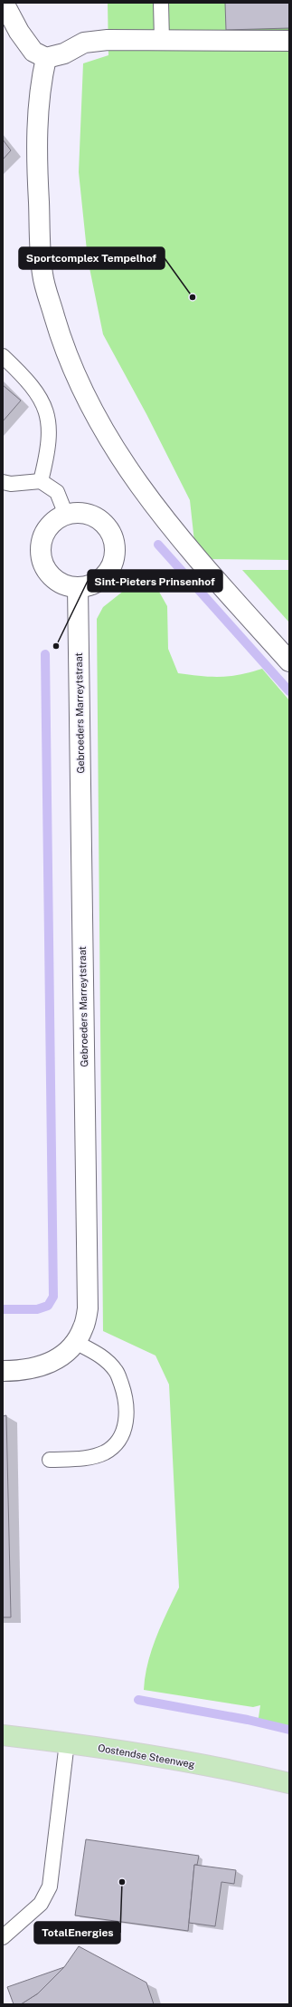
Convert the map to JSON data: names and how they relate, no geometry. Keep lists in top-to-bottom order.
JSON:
{
  "streets": {
    "main road": ["Oostendse Steenweg"],
    "street": ["Gebroeders Marreytstraat"]
  },
  "places": ["Sportcomplex Tempelhof", "Sint-Pieters Prinsenhof", "TotalEnergies"]
}
